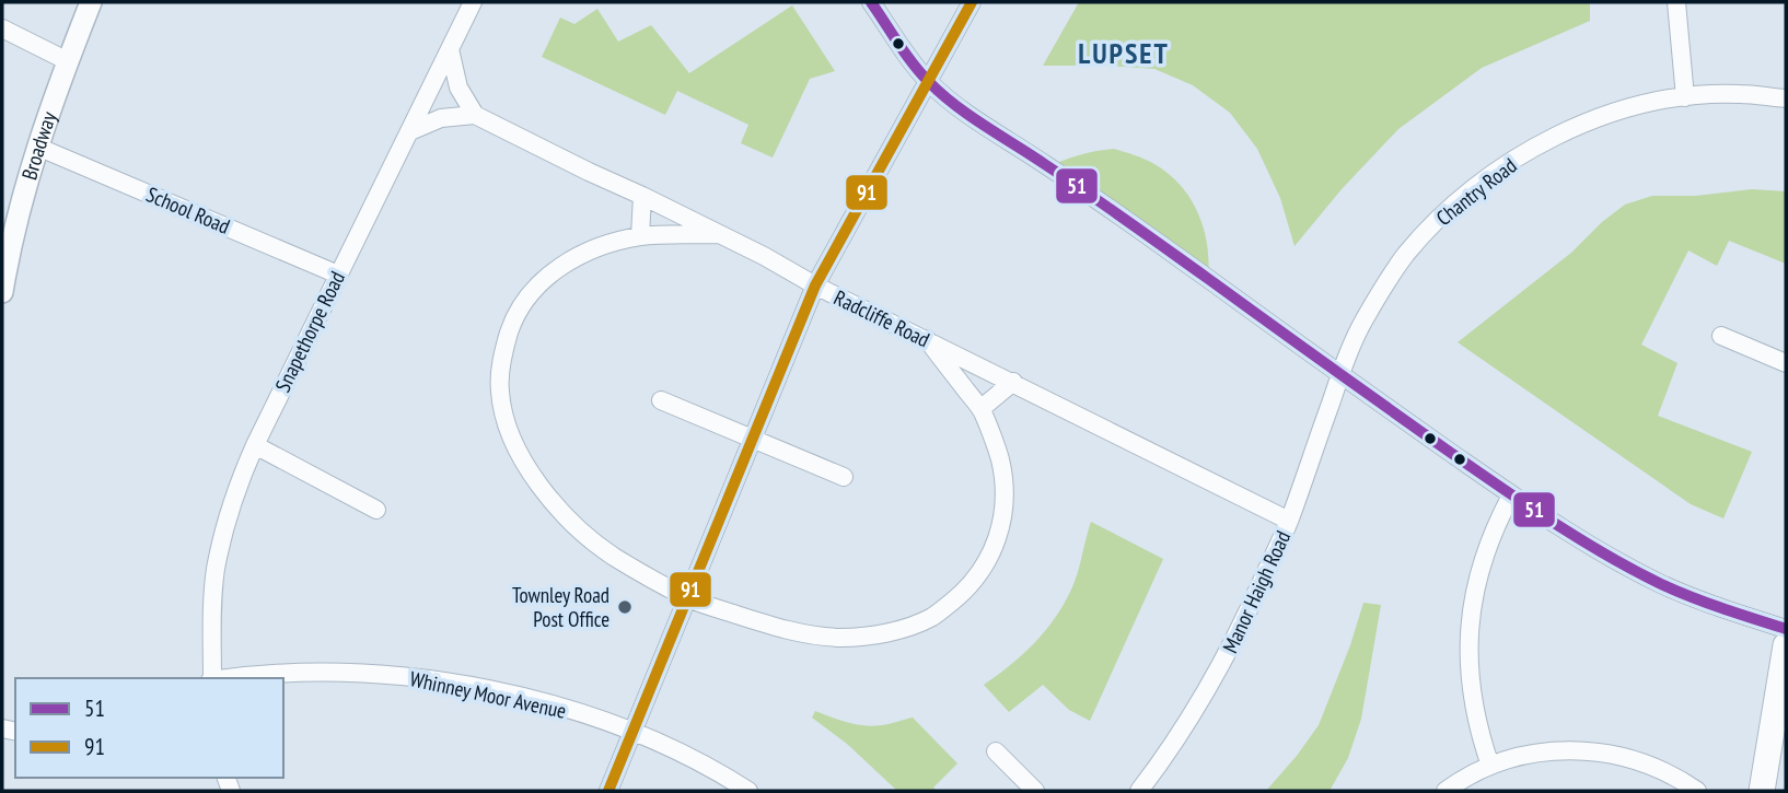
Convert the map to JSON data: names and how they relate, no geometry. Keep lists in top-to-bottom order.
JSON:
{
  "streets": {
    "street": [
      "Broadway",
      "Chantry Road",
      "School Road",
      "Radcliffe Road",
      "Snapethorpe Road",
      "Manor Haigh Road",
      "Whinney Moor Avenue"
    ]
  },
  "crossings": [
    ["Broadway", "School Road"],
    ["Chantry Road", "Manor Haigh Road"],
    ["School Road", "Snapethorpe Road"],
    ["Radcliffe Road", "Manor Haigh Road"]
  ],
  "districts": ["LUPSET"],
  "places": ["Townley Road Post Office"],
  "lines": ["transit line 51", "transit line 91"],
  "legend": ["51", "91"]
}
